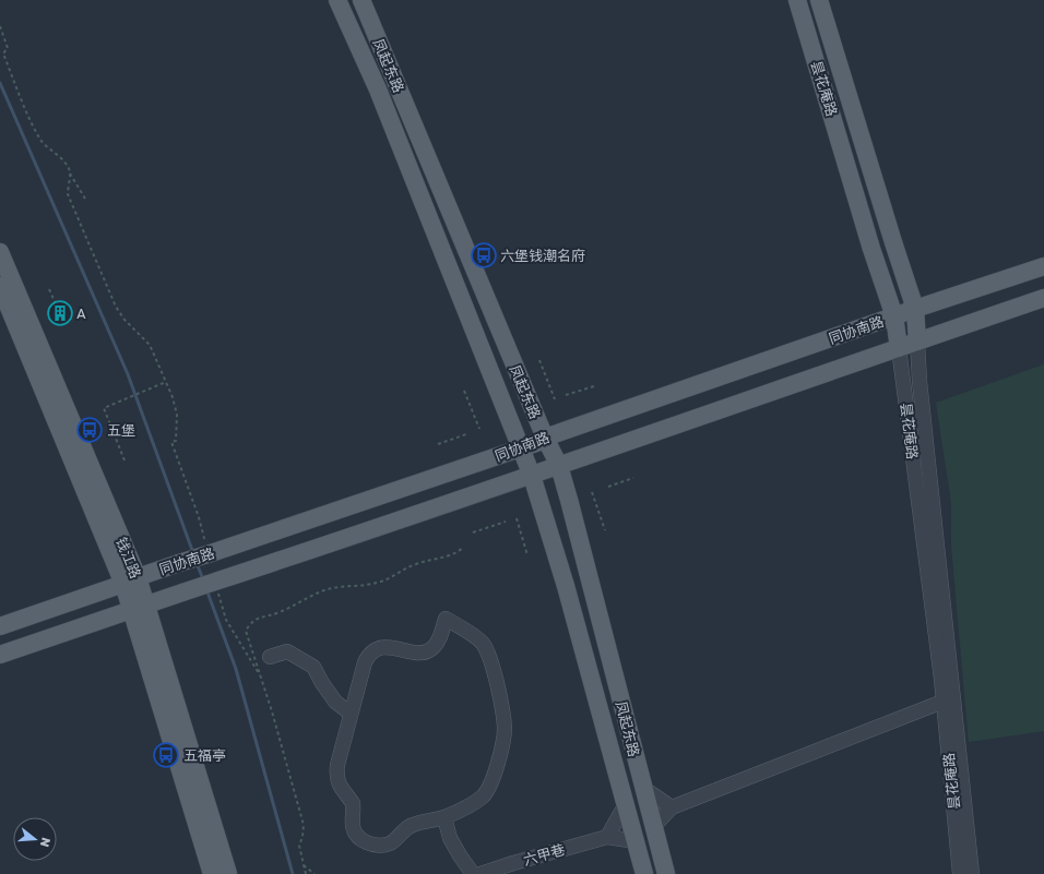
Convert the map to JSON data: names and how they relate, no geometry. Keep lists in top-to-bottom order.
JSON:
{
  "streets": {
    "main road": [
      "凤起东路",
      "昙花庵路",
      "同协南路",
      "钱江路"
    ],
    "street": ["六甲巷"]
  },
  "crossings": [
    ["凤起东路", "同协南路"],
    ["凤起东路", "六甲巷"],
    ["昙花庵路", "同协南路"],
    ["同协南路", "钱江路"]
  ],
  "places": {
    "bus stop": ["六堡钱潮名府", "五堡", "五福亭"],
    "building": ["A"]
  },
  "north": "right"
}
